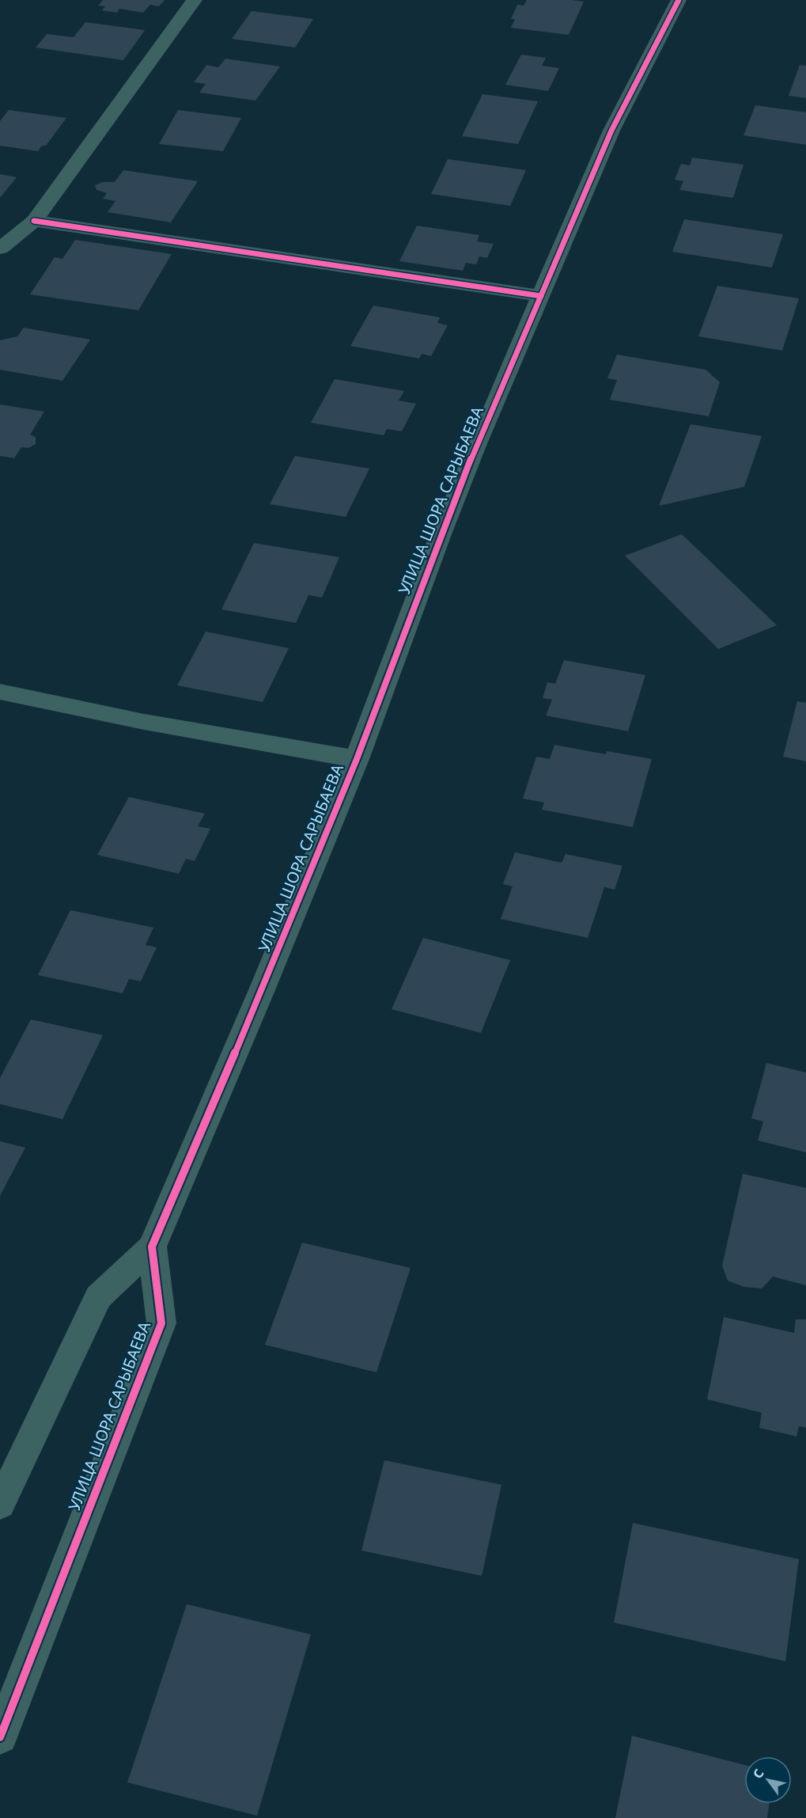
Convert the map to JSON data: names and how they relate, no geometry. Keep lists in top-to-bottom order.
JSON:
{
  "streets": {
    "street": ["УЛИЦА ШОРА САРЫБАЕВА"]
  },
  "north": "top left"
}
